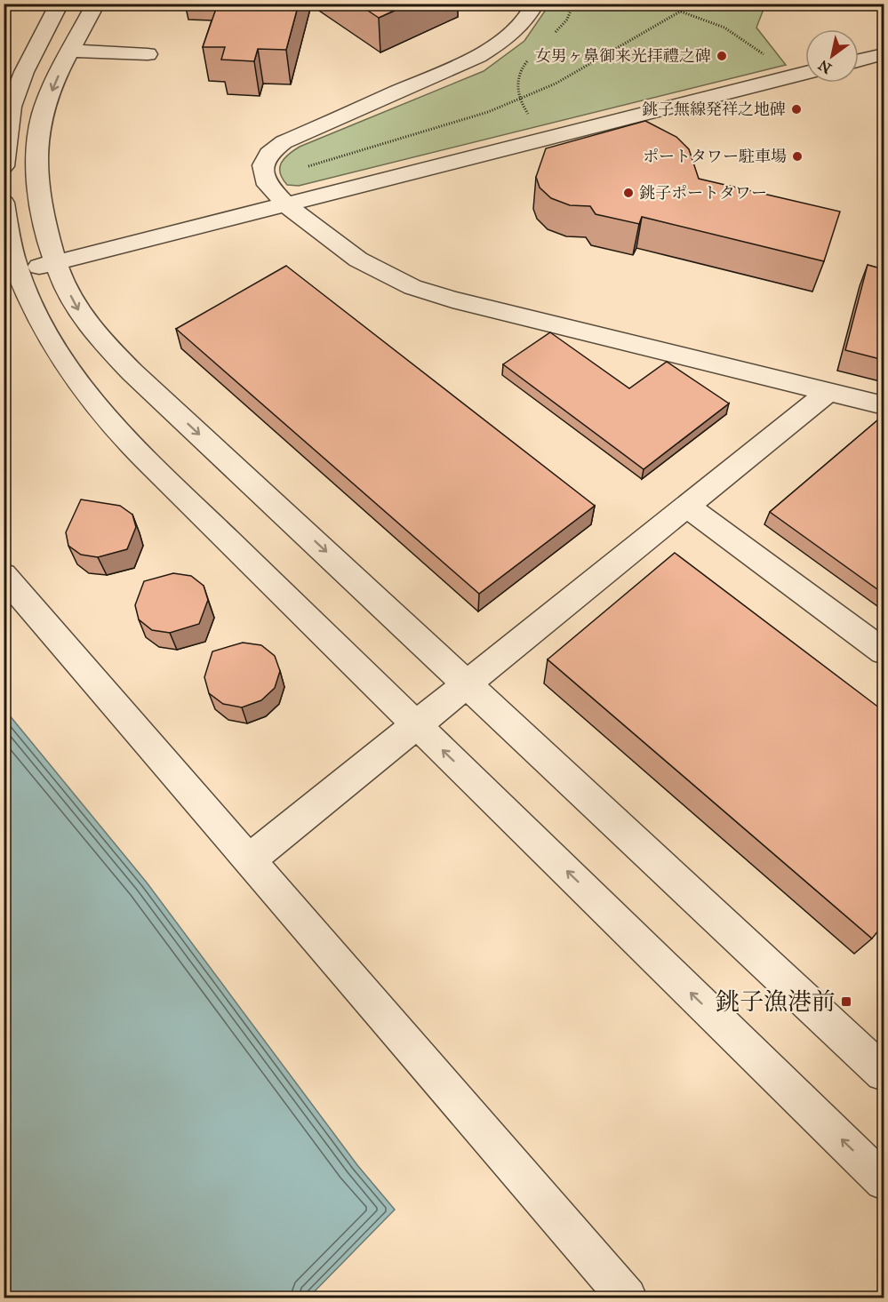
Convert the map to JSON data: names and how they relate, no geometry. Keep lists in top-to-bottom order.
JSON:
{
  "places": {
    "other": [
      "女男ヶ鼻御来光拝禮之碑",
      "銚子無線発祥之地碑",
      "ポートタワー駐車場",
      "銚子ポートタワー"
    ],
    "transit": ["銚子漁港前"]
  },
  "north": "bottom left"
}
